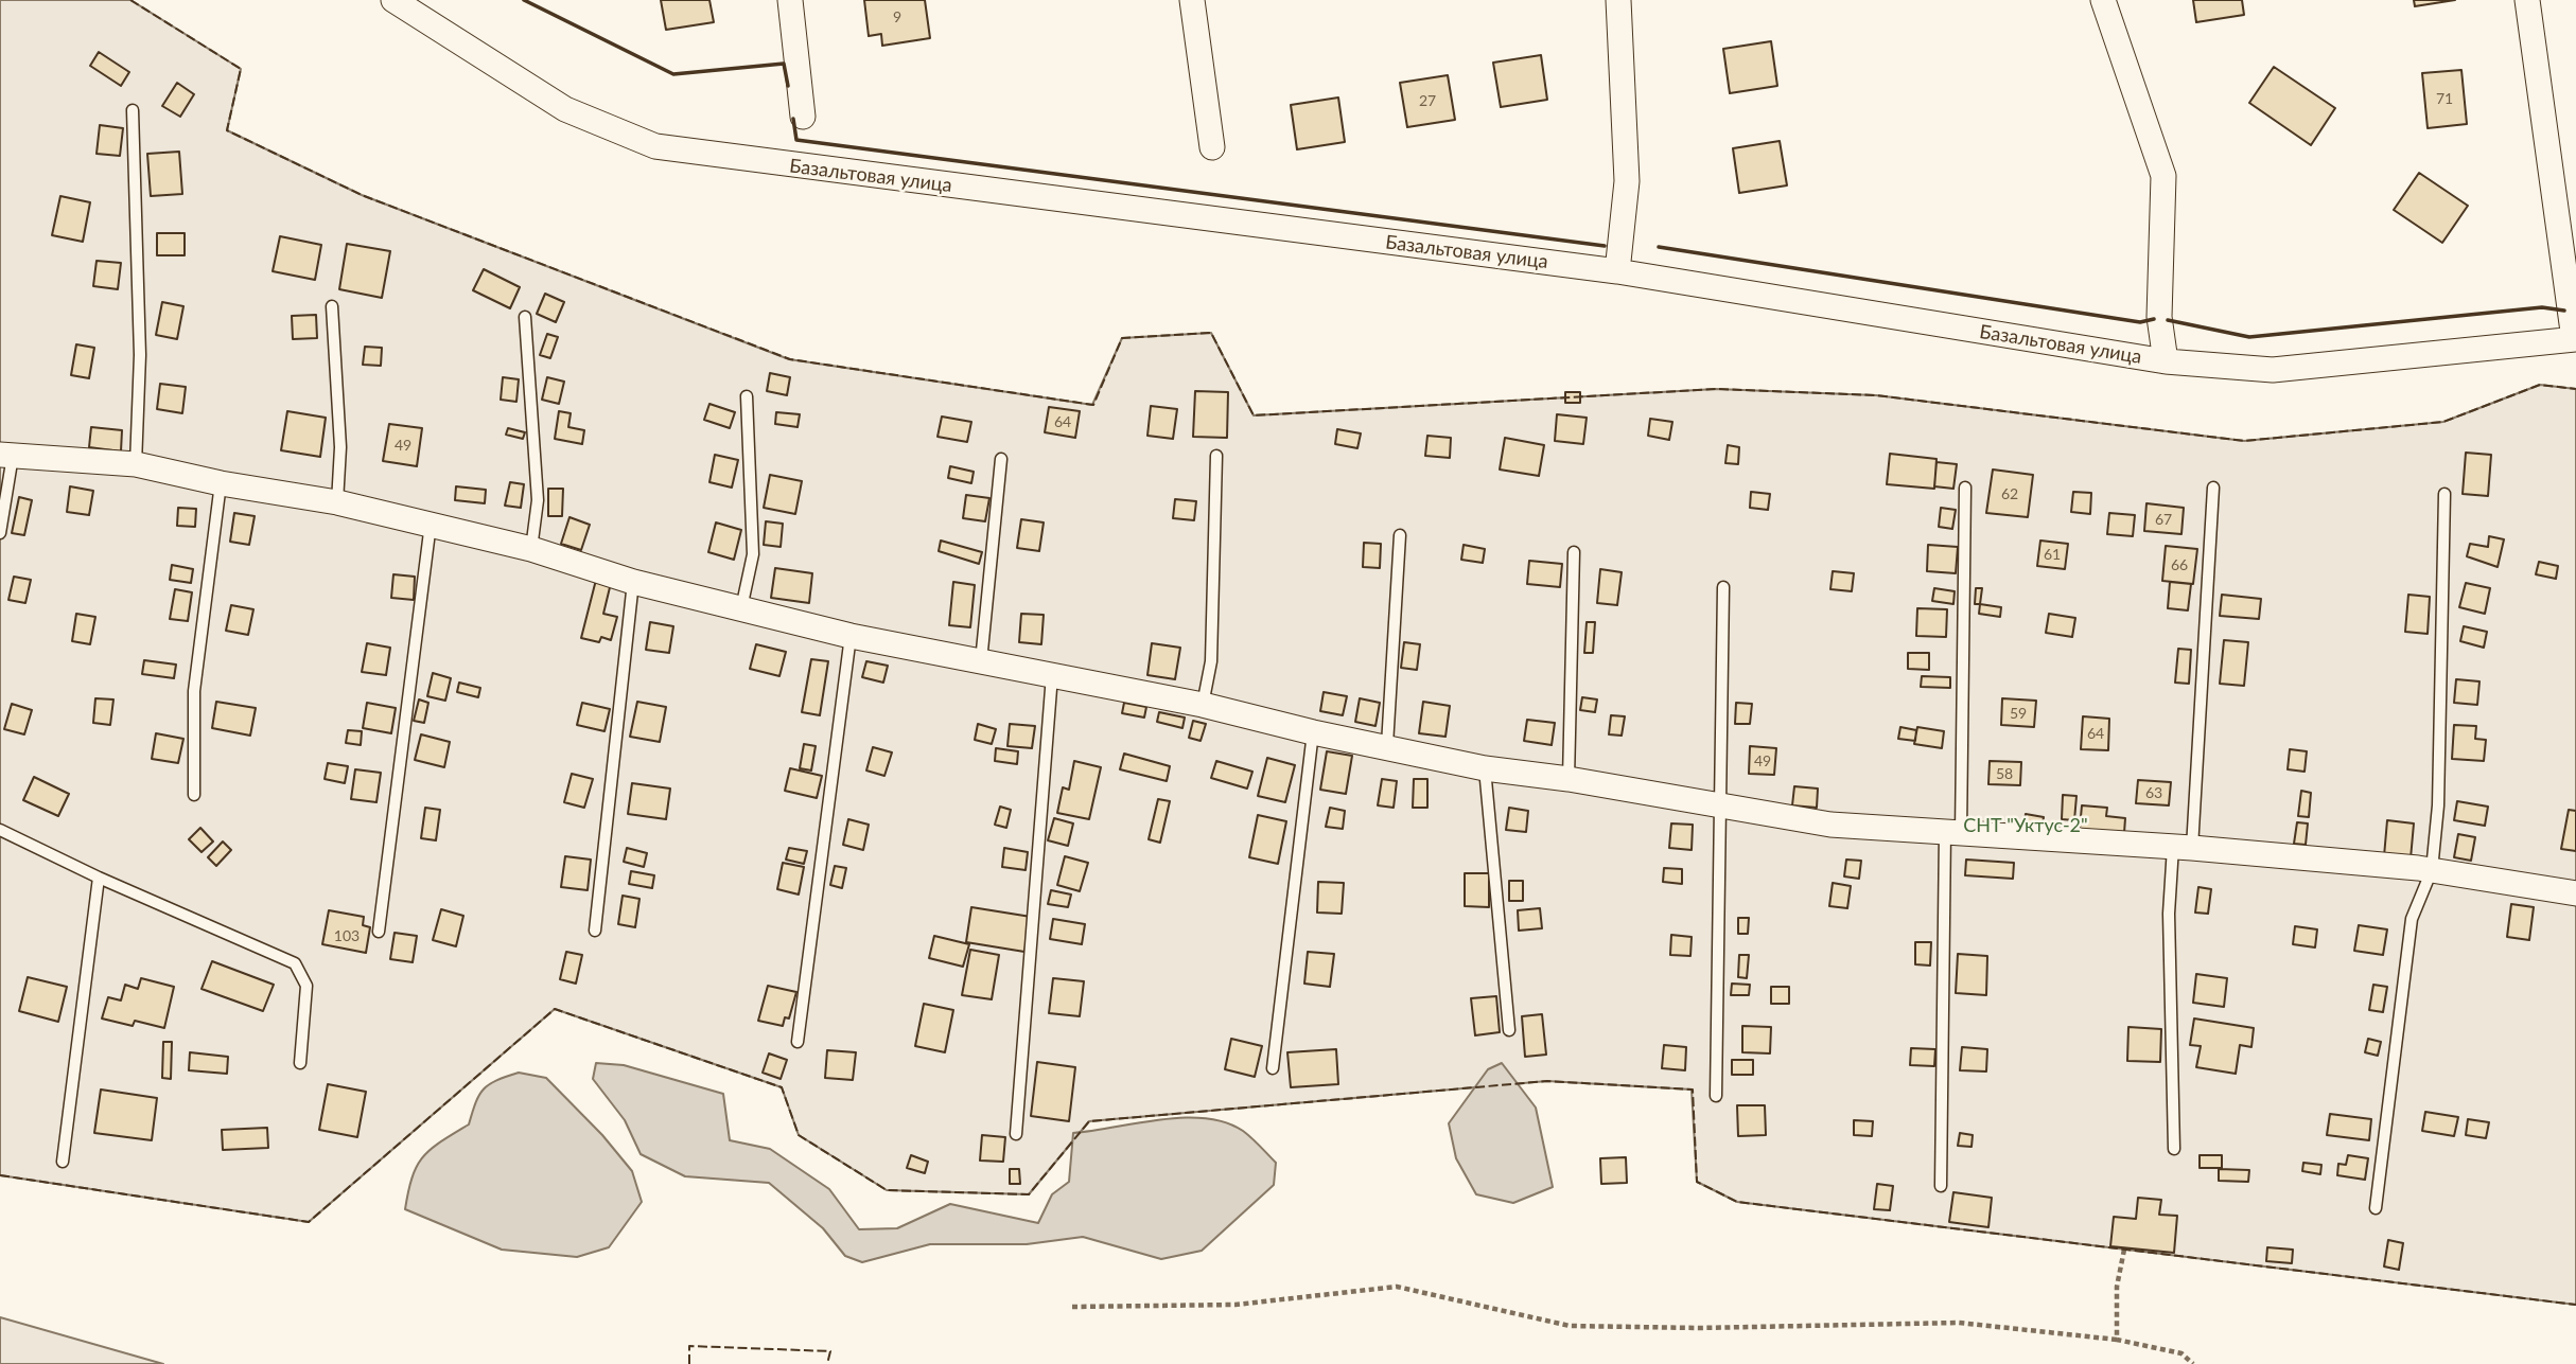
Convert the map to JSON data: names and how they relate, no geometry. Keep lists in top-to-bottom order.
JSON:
{
  "streets": {
    "street": ["Базальтовая улица"]
  },
  "parks": ["СНТ \"Уктус-2\""],
  "house_numbers": [
    "9",
    "71",
    "27",
    "64",
    "49",
    "62",
    "67",
    "61",
    "66",
    "59",
    "64",
    "49",
    "58",
    "63",
    "103"
  ]
}
